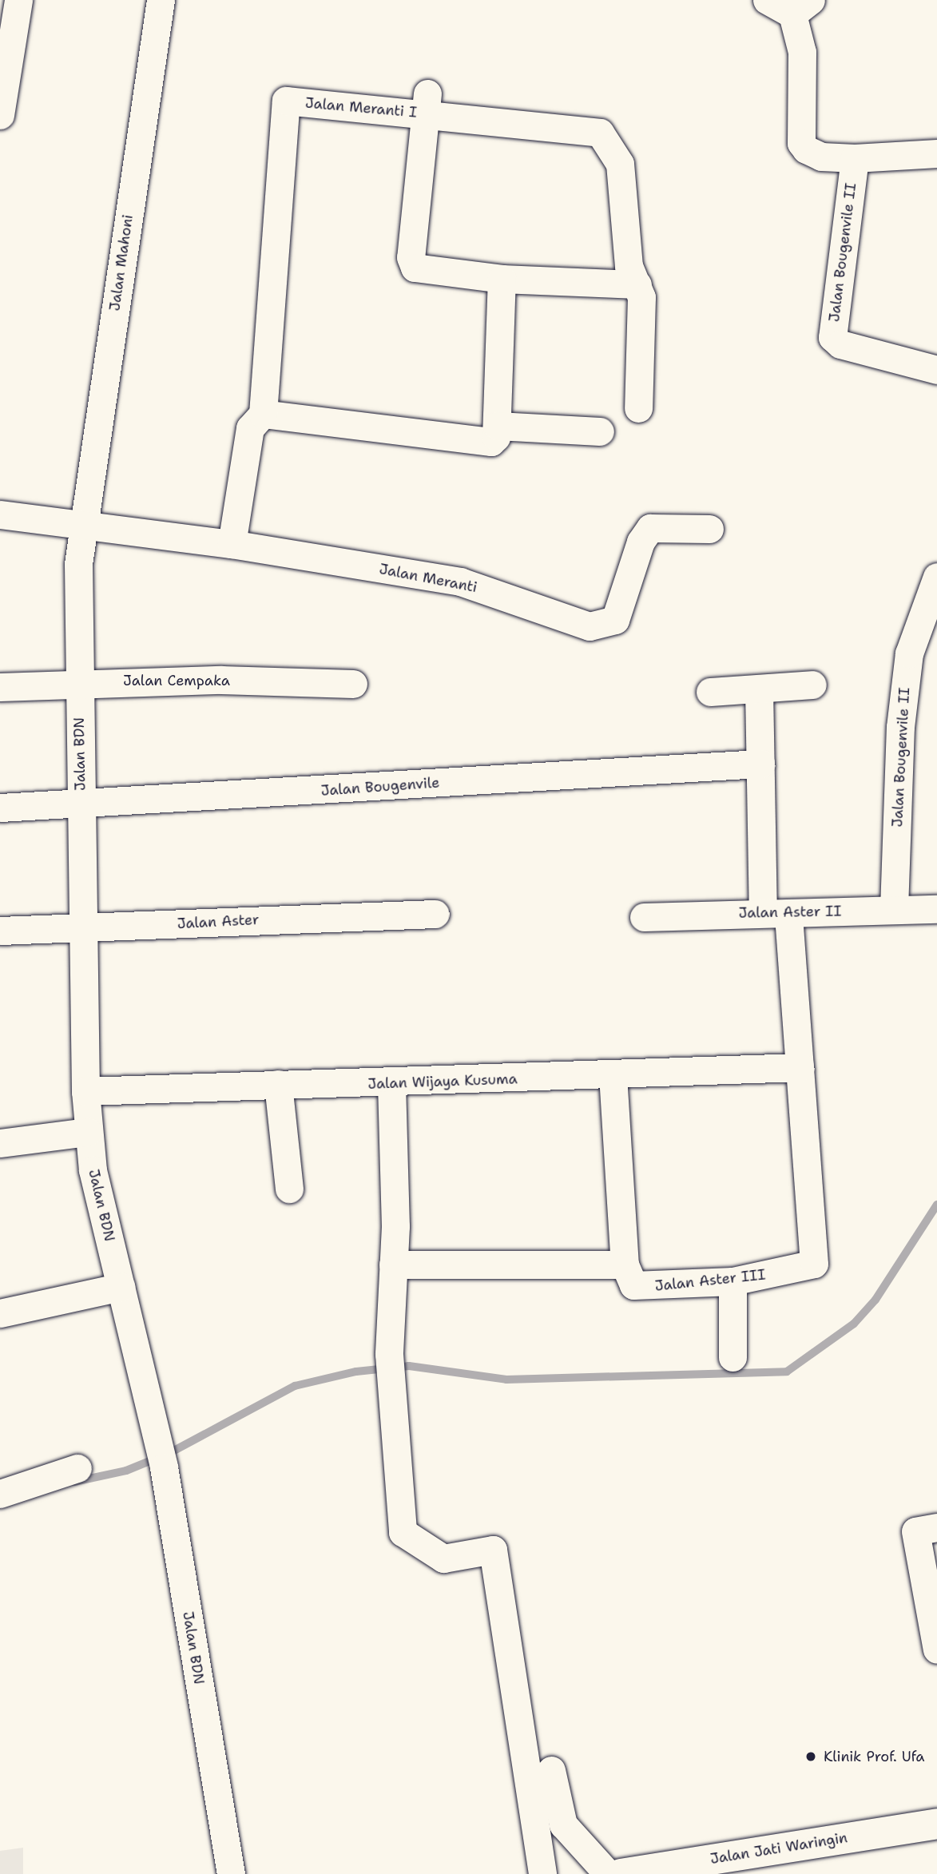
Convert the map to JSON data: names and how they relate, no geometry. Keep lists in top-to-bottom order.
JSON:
{
  "streets": {
    "main road": ["Jalan Jati Waringin"],
    "street": [
      "Jalan Meranti I",
      "Jalan Bougenvile II",
      "Jalan Mahoni",
      "Jalan Meranti",
      "Jalan Cempaka",
      "Jalan BDN",
      "Jalan Bougenvile",
      "Jalan Aster II",
      "Jalan Aster",
      "Jalan Wijaya Kusuma",
      "Jalan Aster III"
    ]
  },
  "crossings": [
    ["Jalan Meranti I", "Jalan Meranti"],
    ["Jalan Bougenvile II", "Jalan Aster II"],
    ["Jalan Mahoni", "Jalan Meranti"],
    ["Jalan Mahoni", "Jalan BDN"],
    ["Jalan Meranti", "Jalan BDN"],
    ["Jalan Cempaka", "Jalan BDN"],
    ["Jalan BDN", "Jalan Bougenvile"],
    ["Jalan BDN", "Jalan Aster"],
    ["Jalan BDN", "Jalan Wijaya Kusuma"],
    ["Jalan Bougenvile", "Jalan Aster III"],
    ["Jalan Aster II", "Jalan Aster III"],
    ["Jalan Wijaya Kusuma", "Jalan Aster III"]
  ],
  "places": ["Klinik Prof. Ufa"]
}
